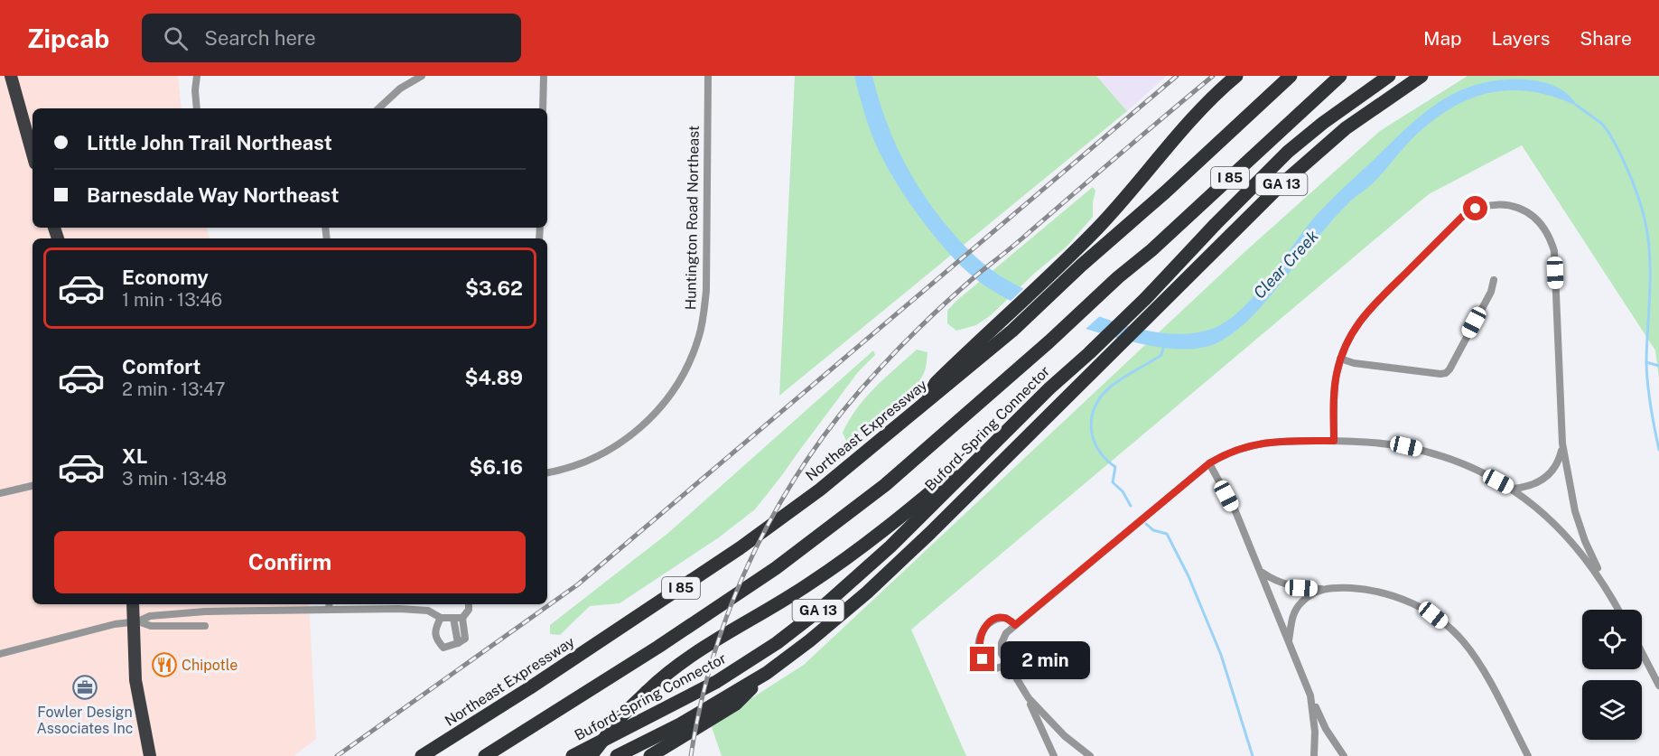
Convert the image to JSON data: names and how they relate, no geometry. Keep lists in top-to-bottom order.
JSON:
{
  "streets": {
    "highway": [
      "I 85",
      "GA 13",
      "Buford-Spring Connector",
      "Northeast Expressway"
    ],
    "street": ["Huntington Road Northeast"]
  },
  "water": ["Clear Creek"],
  "places": {
    "restaurant": ["Chipotle"],
    "office": ["Fowler Design Associates Inc"]
  },
  "page": {
    "header": "Zipcab",
    "search": "Search here",
    "nav": ["Map", "Layers", "Share"],
    "banner": ["Little John Trail Northeast", "Barnesdale Way Northeast"],
    "list": [
      {
        "name": "Economy",
        "note": "1 min · 13:46",
        "value": "$3.62"
      },
      {
        "name": "Comfort",
        "note": "2 min · 13:47",
        "value": "$4.89"
      },
      {
        "name": "XL",
        "note": "3 min · 13:48",
        "value": "$6.16"
      }
    ],
    "buttons": "Confirm",
    "bubble": "2 min"
  }
}
